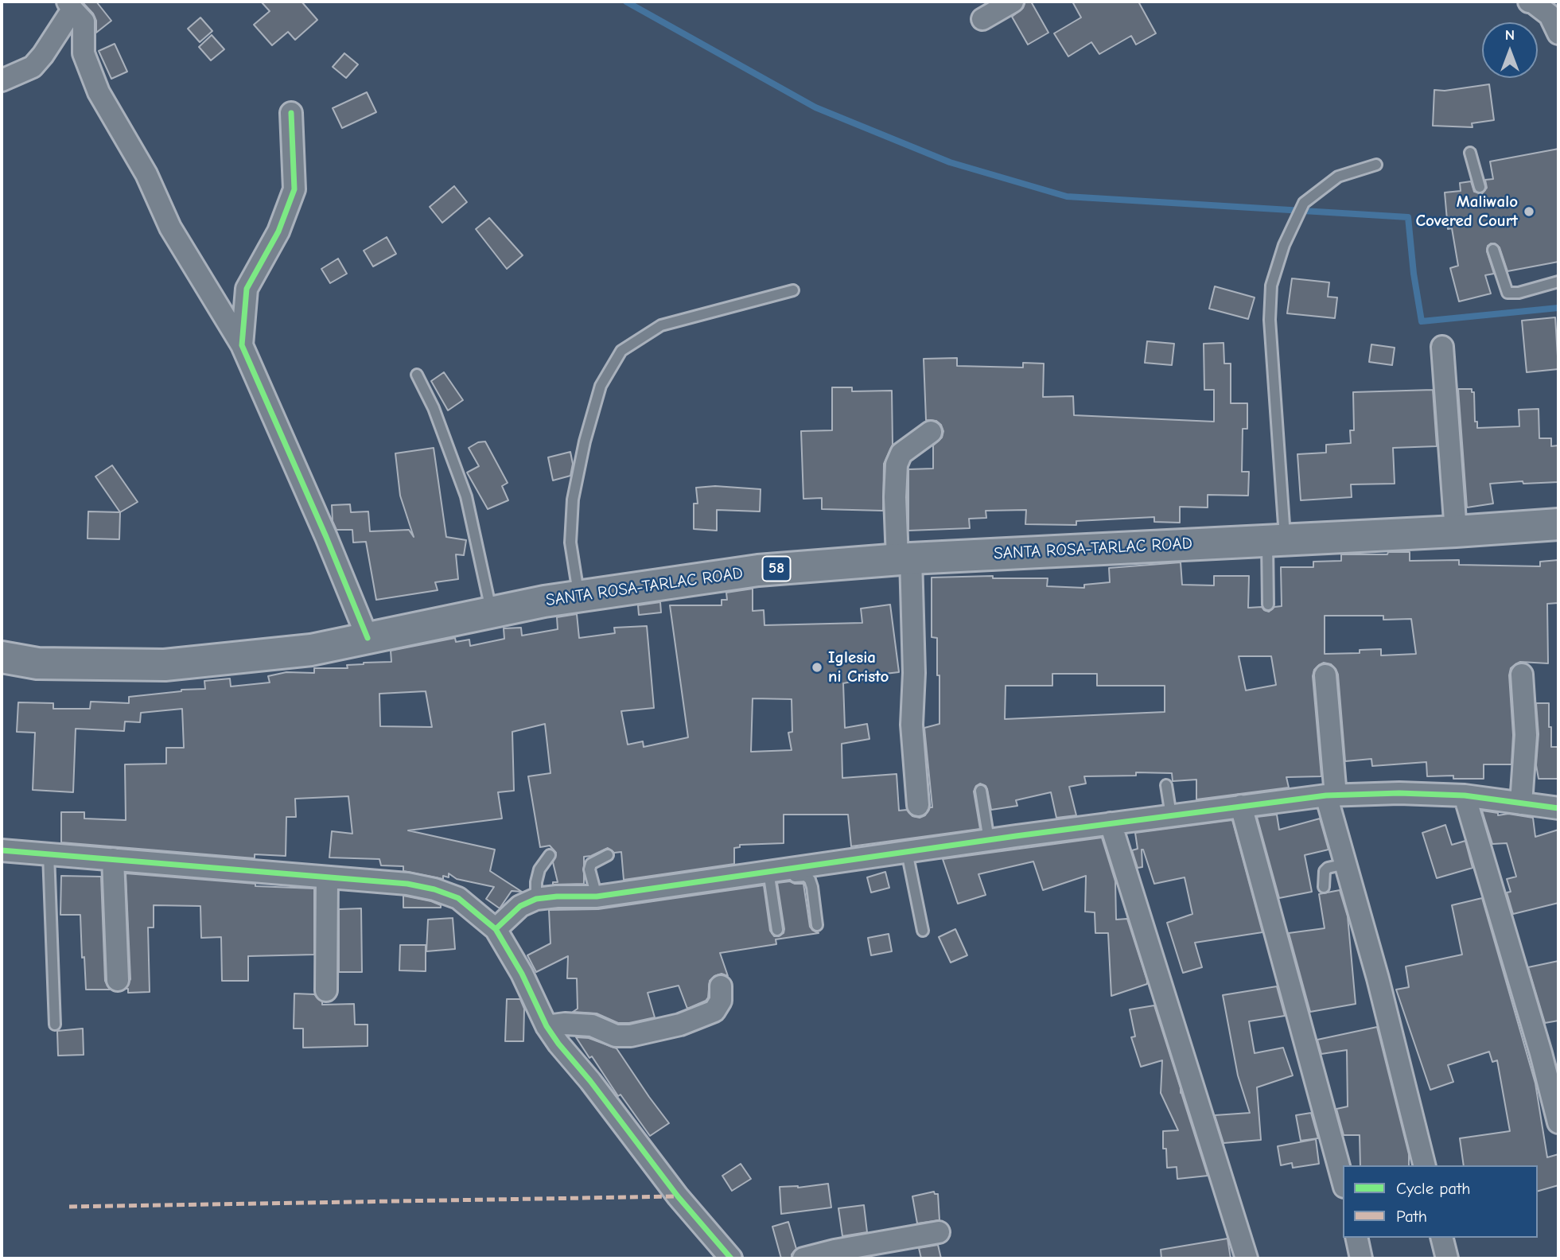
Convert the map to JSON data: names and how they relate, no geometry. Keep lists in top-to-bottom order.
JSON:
{
  "streets": {
    "highway": ["SANTA ROSA-TARLAC ROAD", "58"]
  },
  "places": ["Maliwalo Covered Court", "Iglesia ni Cristo"],
  "legend": ["Cycle path", "Path"],
  "north": "top"
}
